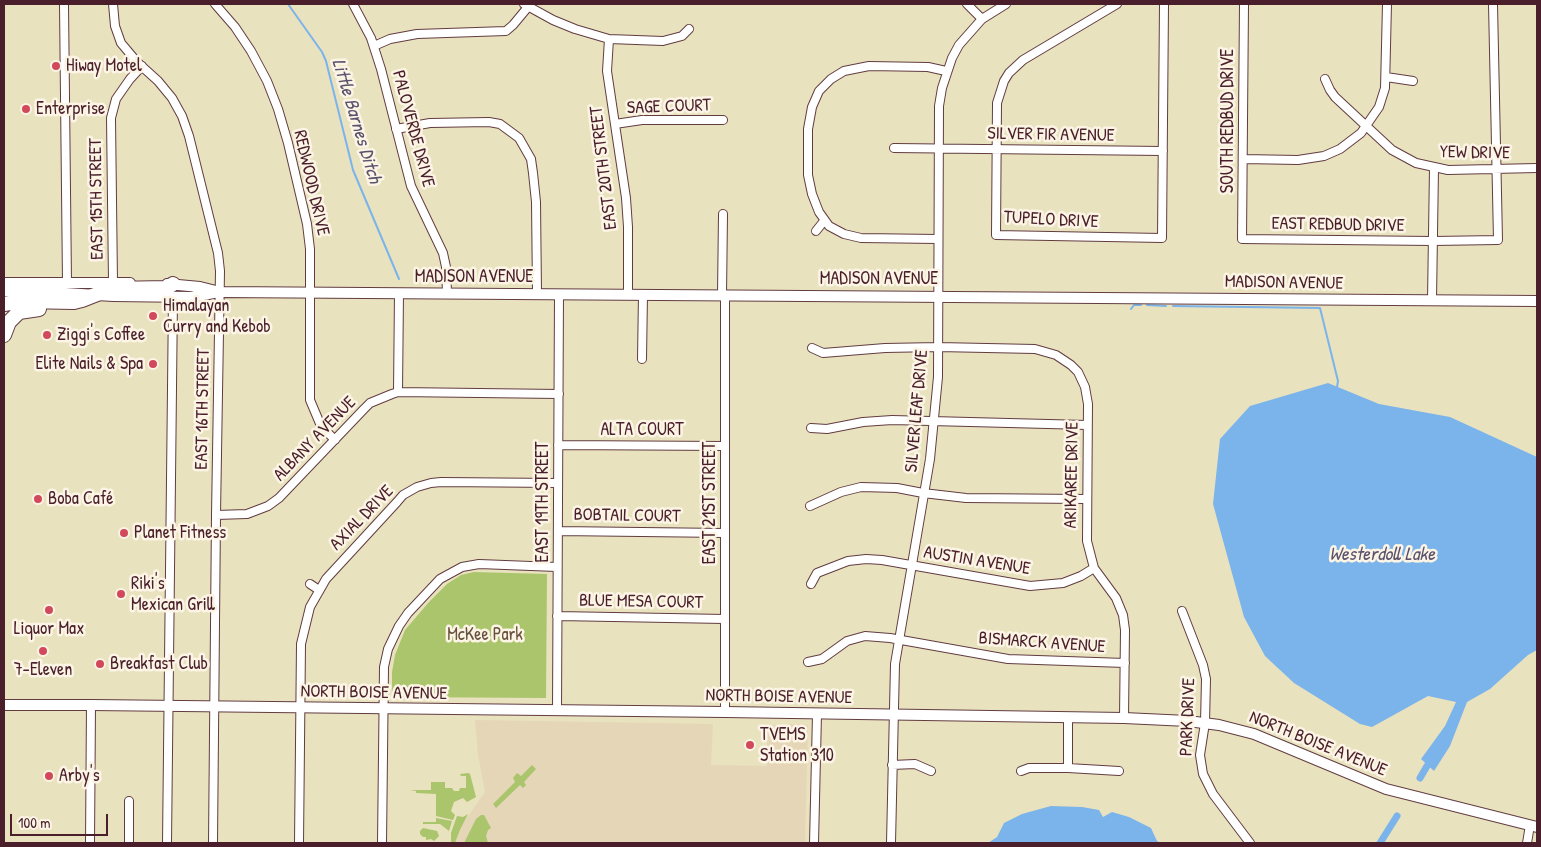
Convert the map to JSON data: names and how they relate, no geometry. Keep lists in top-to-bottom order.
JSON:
{
  "streets": {
    "main road": ["MADISON AVENUE", "NORTH BOISE AVENUE"],
    "street": [
      "SAGE COURT",
      "SOUTH REDBUD DRIVE",
      "PALOVERDE DRIVE",
      "SILVER FIR AVENUE",
      "YEW DRIVE",
      "EAST 20TH STREET",
      "REDWOOD DRIVE",
      "EAST 15TH STREET",
      "TUPELO DRIVE",
      "EAST REDBUD DRIVE",
      "EAST 16TH STREET",
      "SILVER LEAF DRIVE",
      "ALTA COURT",
      "ALBANY AVENUE",
      "ARIKAREE DRIVE",
      "EAST 19TH STREET",
      "EAST 21ST STREET",
      "BOBTAIL COURT",
      "AXIAL DRIVE",
      "AUSTIN AVENUE",
      "BLUE MESA COURT",
      "BISMARCK AVENUE",
      "PARK DRIVE"
    ]
  },
  "crossings": [
    ["SAGE COURT", "EAST 20TH STREET"],
    ["SOUTH REDBUD DRIVE", "EAST REDBUD DRIVE"],
    ["PALOVERDE DRIVE", "MADISON AVENUE"],
    ["SILVER FIR AVENUE", "TUPELO DRIVE"],
    ["SILVER FIR AVENUE", "SILVER LEAF DRIVE"],
    ["YEW DRIVE", "EAST REDBUD DRIVE"],
    ["EAST 20TH STREET", "MADISON AVENUE"],
    ["REDWOOD DRIVE", "MADISON AVENUE"],
    ["REDWOOD DRIVE", "ALBANY AVENUE"],
    ["EAST 15TH STREET", "MADISON AVENUE"],
    ["EAST 15TH STREET", "EAST 16TH STREET"],
    ["MADISON AVENUE", "EAST 16TH STREET"],
    ["MADISON AVENUE", "SILVER LEAF DRIVE"],
    ["MADISON AVENUE", "EAST 19TH STREET"],
    ["MADISON AVENUE", "EAST 21ST STREET"],
    ["EAST 16TH STREET", "ALBANY AVENUE"],
    ["EAST 16TH STREET", "NORTH BOISE AVENUE"],
    ["SILVER LEAF DRIVE", "ARIKAREE DRIVE"],
    ["SILVER LEAF DRIVE", "AUSTIN AVENUE"],
    ["SILVER LEAF DRIVE", "BISMARCK AVENUE"],
    ["SILVER LEAF DRIVE", "NORTH BOISE AVENUE"],
    ["ALTA COURT", "EAST 19TH STREET"],
    ["ALTA COURT", "EAST 21ST STREET"],
    ["ALBANY AVENUE", "EAST 19TH STREET"],
    ["ARIKAREE DRIVE", "AUSTIN AVENUE"],
    ["ARIKAREE DRIVE", "BISMARCK AVENUE"],
    ["ARIKAREE DRIVE", "NORTH BOISE AVENUE"],
    ["EAST 19TH STREET", "BOBTAIL COURT"],
    ["EAST 19TH STREET", "AXIAL DRIVE"],
    ["EAST 19TH STREET", "BLUE MESA COURT"],
    ["EAST 19TH STREET", "NORTH BOISE AVENUE"],
    ["EAST 21ST STREET", "BOBTAIL COURT"],
    ["EAST 21ST STREET", "BLUE MESA COURT"],
    ["EAST 21ST STREET", "NORTH BOISE AVENUE"],
    ["AXIAL DRIVE", "NORTH BOISE AVENUE"],
    ["NORTH BOISE AVENUE", "PARK DRIVE"]
  ],
  "water": ["Little Barnes Ditch", "Westerdoll Lake"],
  "parks": ["McKee Park"],
  "places": [
    "Hiway Motel",
    "Enterprise",
    "Himalayan Curry and Kebob",
    "Ziggi's Coffee",
    "Elite Nails & Spa",
    "Boba Café",
    "Planet Fitness",
    "Riki's Mexican Grill",
    "Liquor Max",
    "7-Eleven",
    "Breakfast Club",
    "TVEMS Station 310",
    "Arby's"
  ],
  "scale_bar": "100 m"
}
